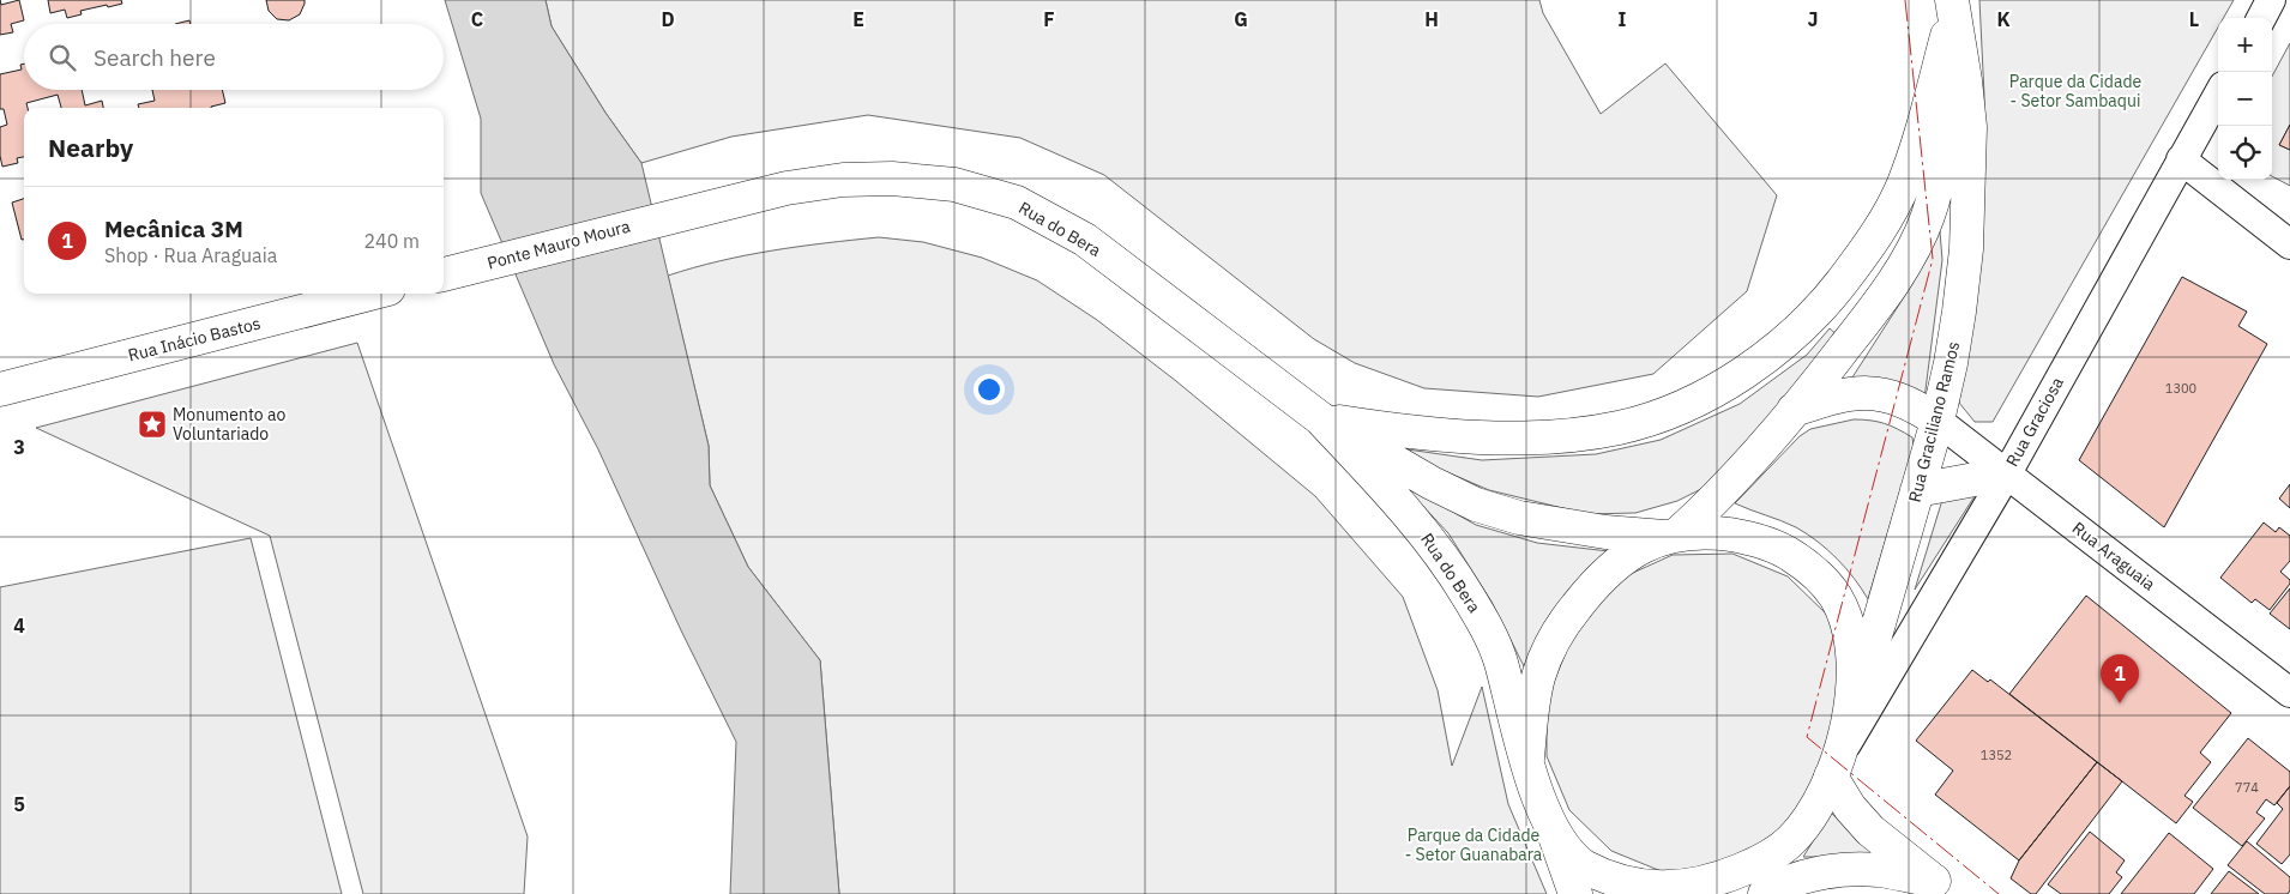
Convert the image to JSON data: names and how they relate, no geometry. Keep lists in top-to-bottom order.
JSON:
{
  "streets": {
    "main road": [
      "Rua do Bera",
      "Ponte Mauro Moura",
      "Rua Inácio Bastos",
      "Rua Graciliano Ramos"
    ],
    "street": ["Rua Graciosa", "Rua Araguaia"]
  },
  "crossings": [
    ["Rua do Bera", "Ponte Mauro Moura"],
    ["Rua do Bera", "Rua Graciliano Ramos"],
    ["Rua do Bera", "Rua Graciosa"],
    ["Rua Graciliano Ramos", "Rua Graciosa"],
    ["Rua Graciliano Ramos", "Rua Araguaia"],
    ["Rua Graciosa", "Rua Araguaia"]
  ],
  "parks": ["Parque da Cidade - Setor Sambaqui", "Parque da Cidade - Setor Guanabara"],
  "places": {
    "place": ["Monumento ao Voluntariado"]
  },
  "house_numbers": ["1300", "1352", "774"],
  "page": {
    "map_buttons": ["+", "−"],
    "search": "Search here",
    "heading": "Nearby",
    "list": [
      {
        "mark": "1",
        "name": "Mecânica 3M",
        "note": "Shop · Rua Araguaia",
        "value": "240 m"
      }
    ],
    "pins": "1"
  },
  "grid": {
    "columns": [
      "C",
      "D",
      "E",
      "F",
      "G",
      "H",
      "I",
      "J",
      "K",
      "L"
    ],
    "rows": ["3", "4", "5"]
  }
}
